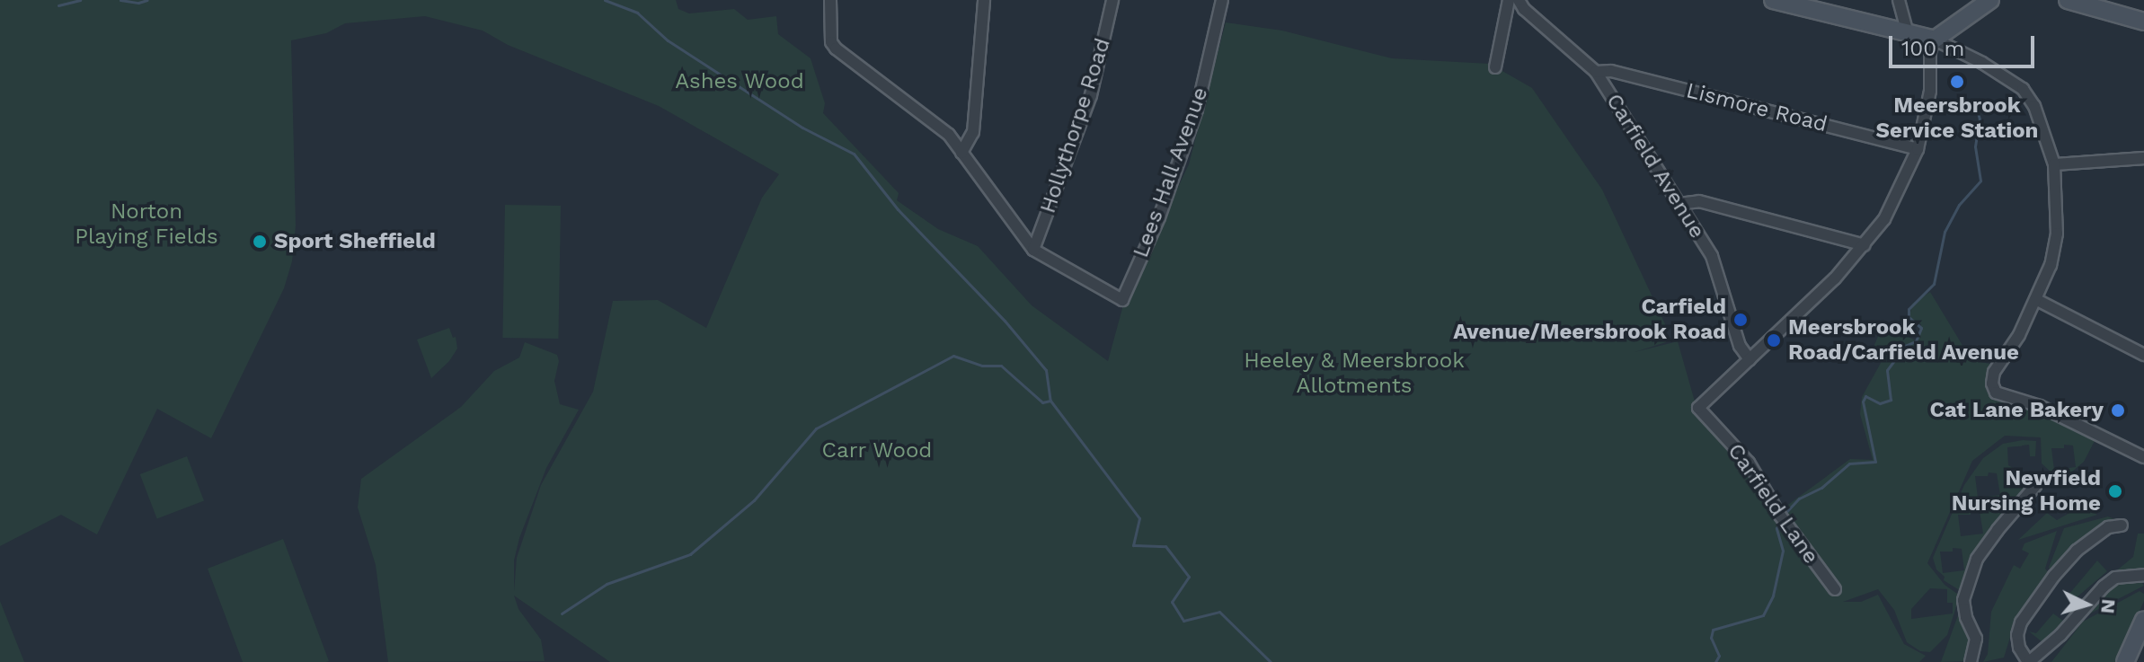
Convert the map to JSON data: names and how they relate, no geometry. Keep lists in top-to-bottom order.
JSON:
{
  "streets": {
    "street": [
      "Lismore Road",
      "Hollythorpe Road",
      "Carfield Avenue",
      "Lees Hall Avenue",
      "Carfield Lane"
    ]
  },
  "crossings": [
    ["Lismore Road", "Carfield Avenue"],
    ["Hollythorpe Road", "Lees Hall Avenue"],
    ["Carfield Avenue", "Carfield Lane"]
  ],
  "parks": [
    "Ashes Wood",
    "Norton Playing Fields",
    "Heeley & Meersbrook Allotments",
    "Carr Wood"
  ],
  "places": [
    "Meersbrook Service Station",
    "Sport Sheffield",
    "Carfield Avenue/Meersbrook Road",
    "Meersbrook Road/Carfield Avenue",
    "Cat Lane Bakery",
    "Newfield Nursing Home"
  ],
  "scale_bar": "100 m",
  "north": "right"
}
